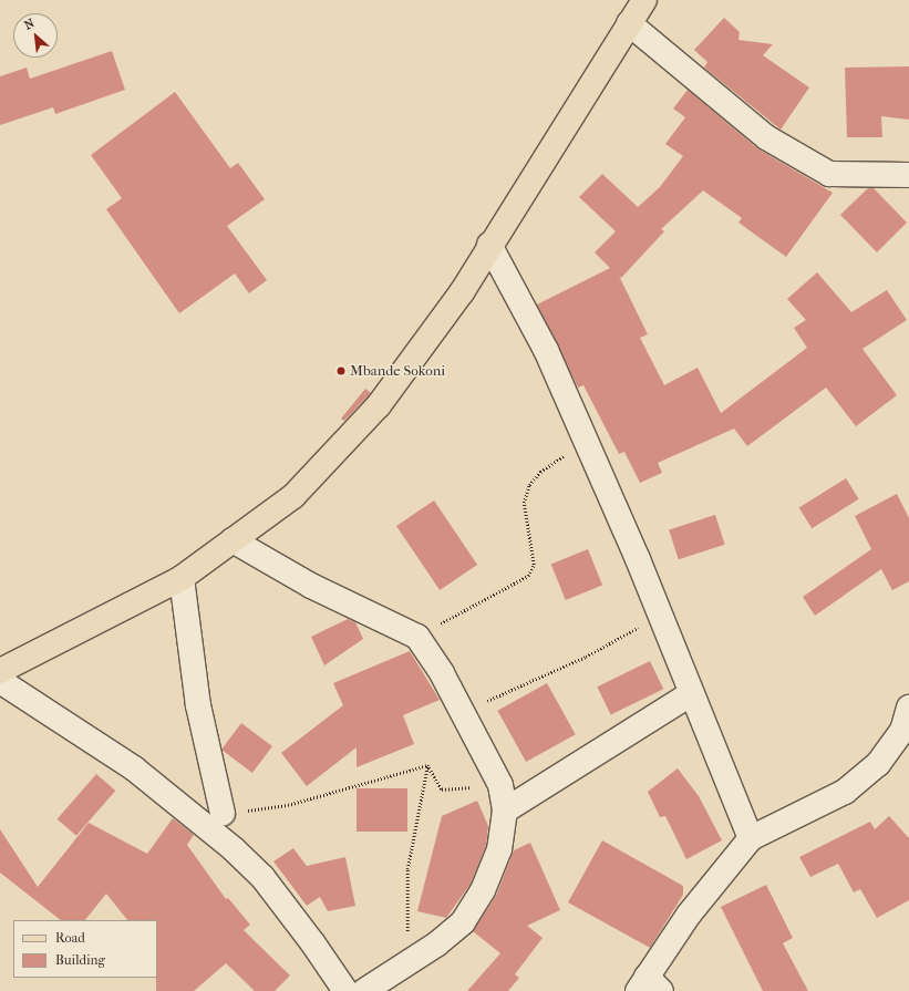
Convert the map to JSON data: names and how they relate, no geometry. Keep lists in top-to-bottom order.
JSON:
{
  "places": ["Mbande Sokoni"],
  "legend": ["Road", "Building"],
  "north": "top left"
}
